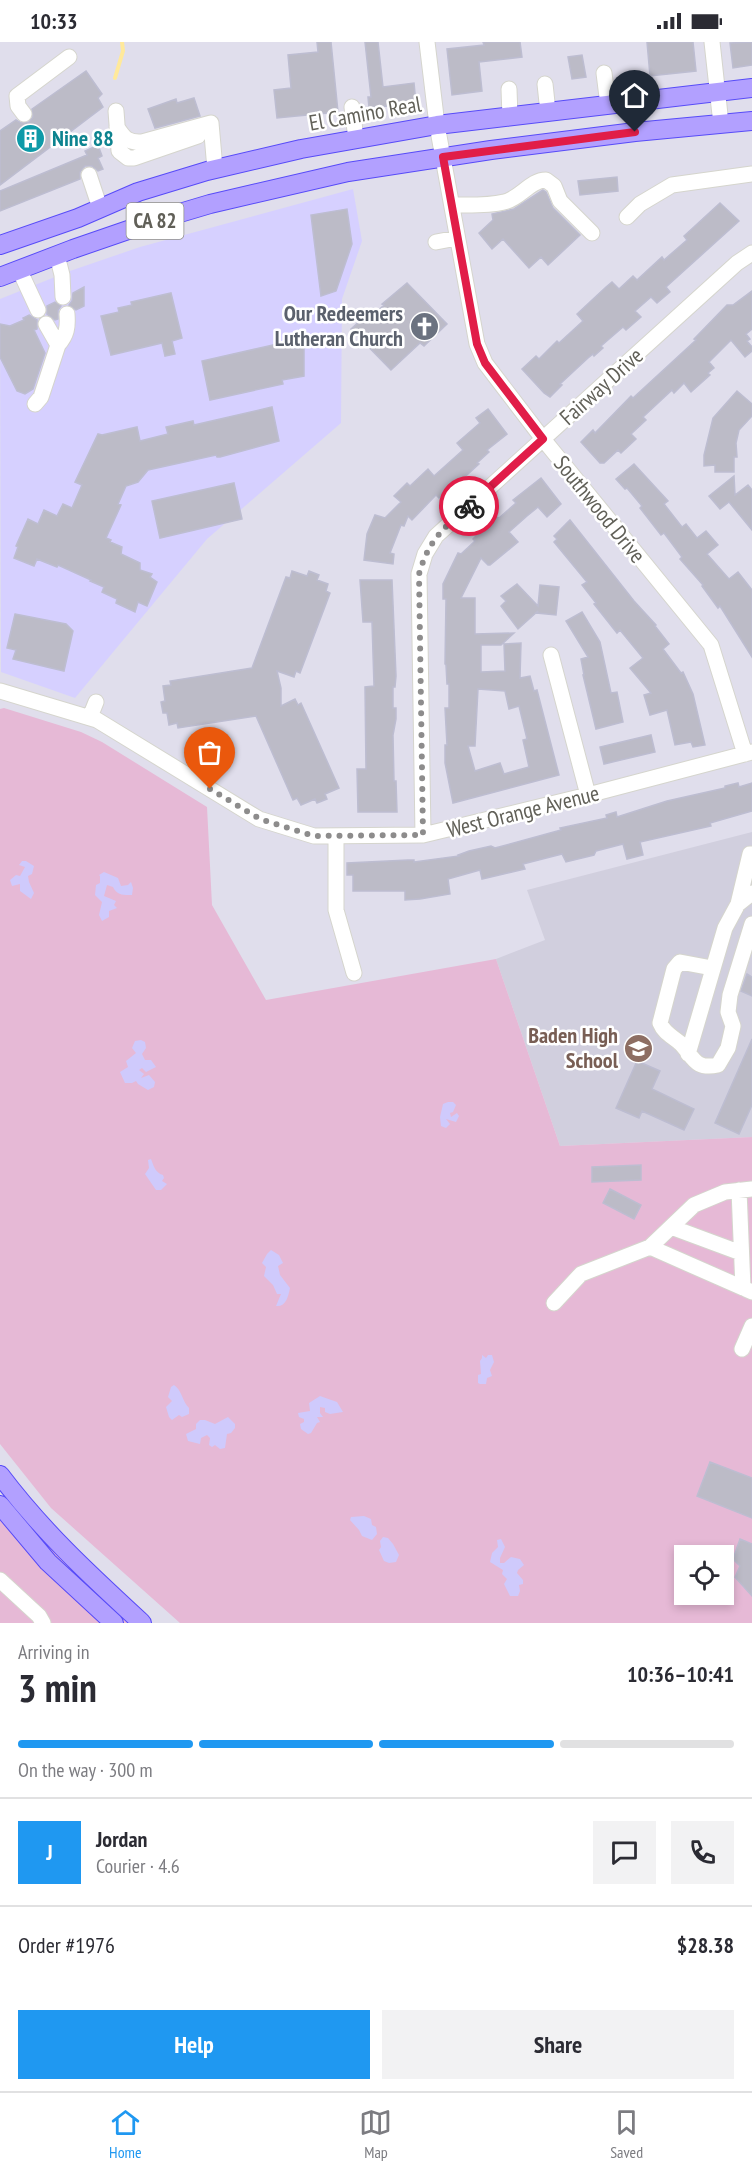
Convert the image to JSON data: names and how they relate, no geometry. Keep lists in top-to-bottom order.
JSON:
{
  "streets": {
    "main road": ["El Camino Real", "CA 82"],
    "street": ["Fairway Drive", "Southwood Drive", "West Orange Avenue"]
  },
  "crossings": [
    ["El Camino Real", "Southwood Drive"],
    ["CA 82", "Southwood Drive"],
    ["Fairway Drive", "Southwood Drive"],
    ["Fairway Drive", "West Orange Avenue"],
    ["Southwood Drive", "West Orange Avenue"]
  ],
  "places": {
    "building": ["Nine 88"],
    "church": ["Our Redeemers Lutheran Church"],
    "school or university": ["Baden High School"]
  },
  "page": {
    "status": "10:33",
    "heading": ["3 min", "Arriving in", "10:36–10:41"],
    "panel": [
      "Jordan",
      "Courier · 4.6",
      "Order #1976",
      "$28.38"
    ],
    "bar": "On the way · 300 m",
    "round": "J",
    "buttons": ["Help", "Share"],
    "tabs": ["Home", "Map", "Saved"]
  }
}
